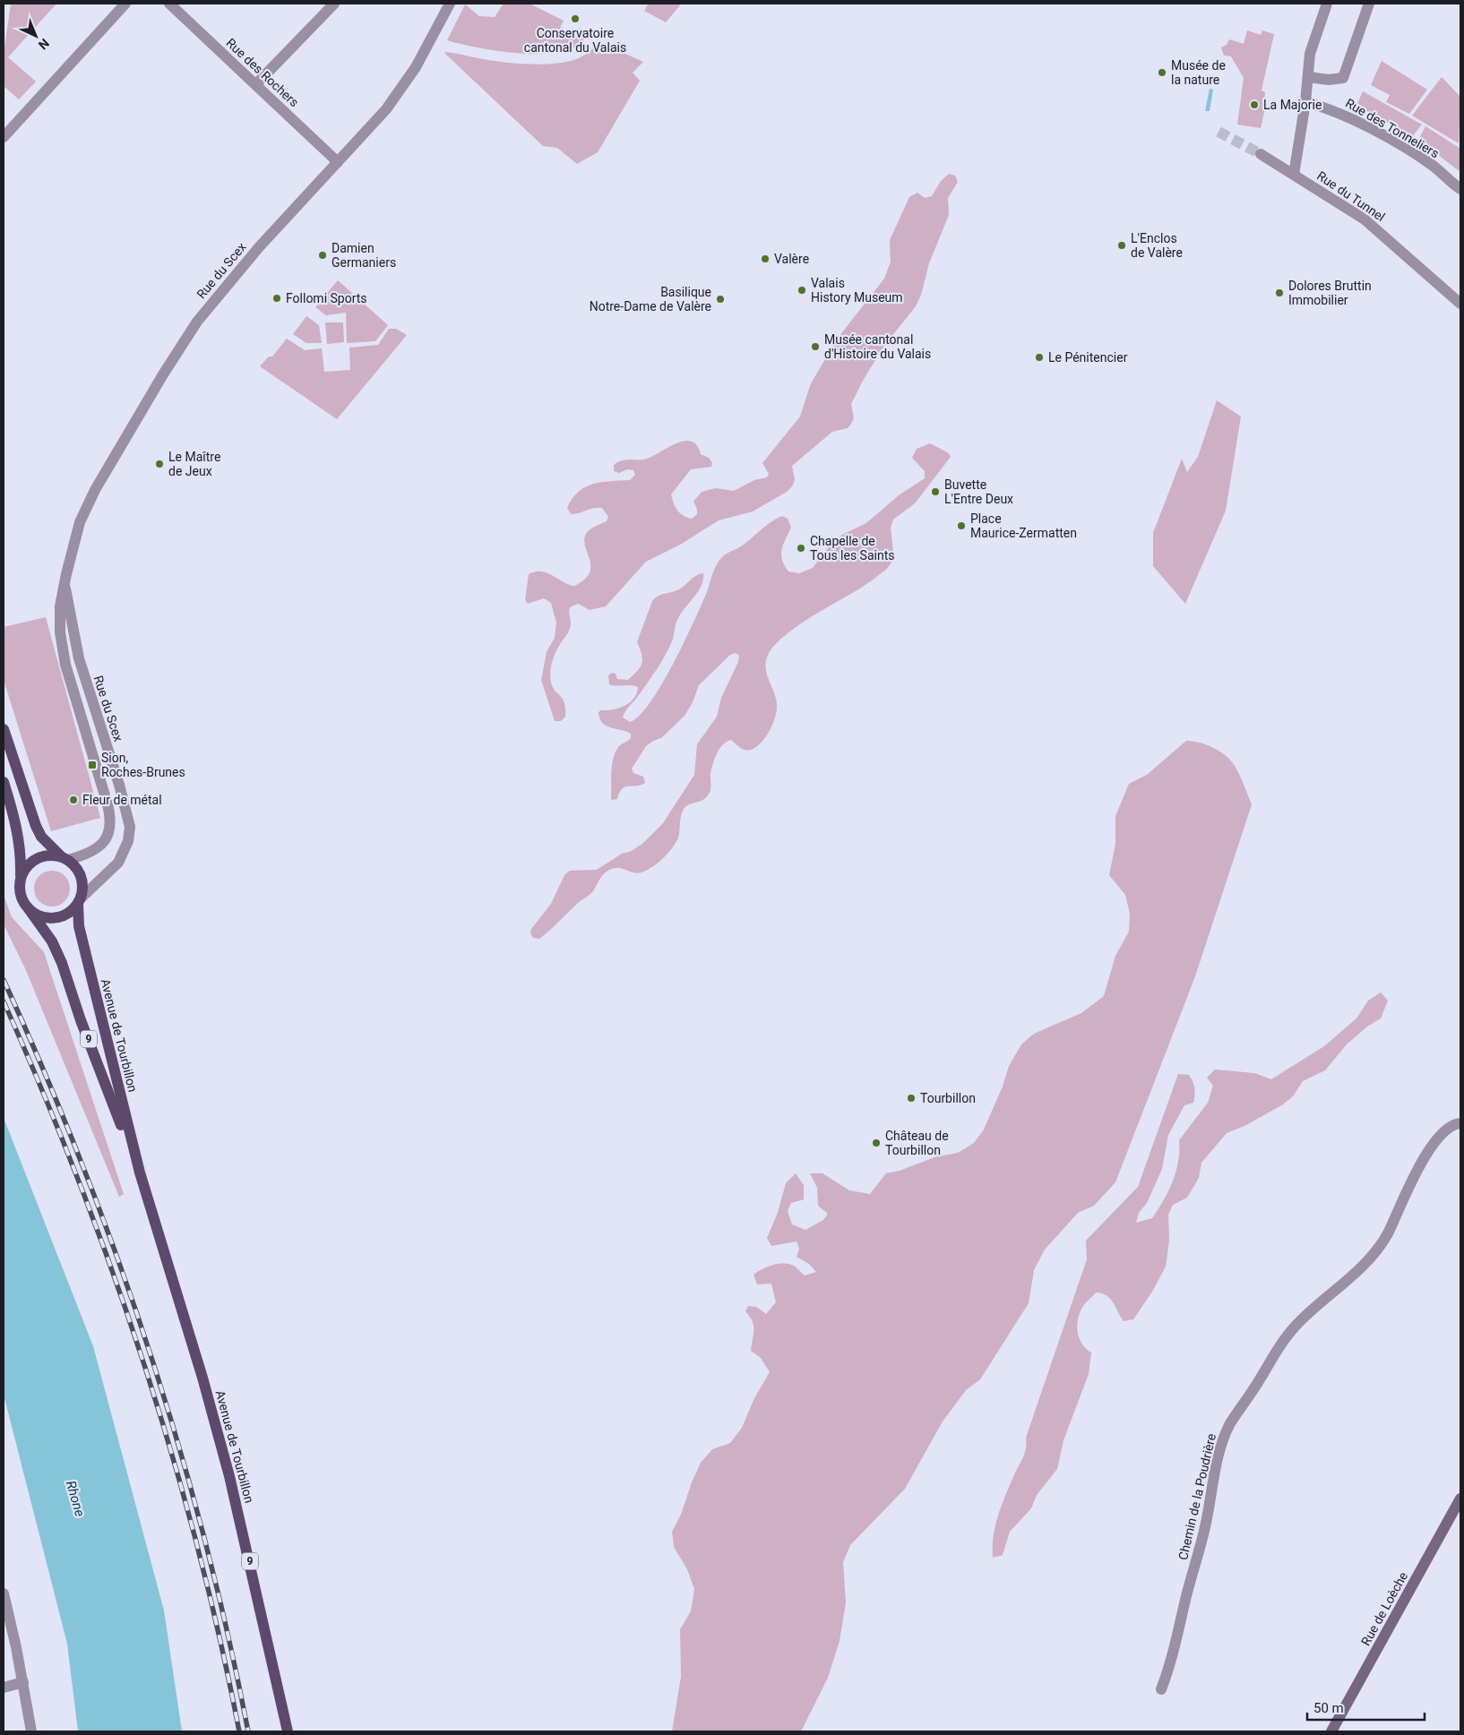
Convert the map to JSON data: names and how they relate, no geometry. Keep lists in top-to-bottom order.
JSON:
{
  "streets": {
    "main road": ["Avenue de Tourbillon", "9"],
    "street": [
      "Rue des Rochers",
      "Rue des Tonneliers",
      "Rue du Tunnel",
      "Rue du Scex",
      "Chemin de la Poudrière",
      "Rue de Loèche"
    ]
  },
  "crossings": [
    ["Rue des Rochers", "Rue du Scex"],
    ["Rue du Scex", "Avenue de Tourbillon"]
  ],
  "water": ["Rhone"],
  "places": {
    "other": [
      "Conservatoire cantonal du Valais",
      "Musée de la nature",
      "La Majorie",
      "L'Enclos de Valère",
      "Damien Germaniers",
      "Valère",
      "Valais History Museum",
      "Dolores Bruttin Immobilier",
      "Follomi Sports",
      "Basilique Notre-Dame de Valère",
      "Musée cantonal d'Histoire du Valais",
      "Le Pénitencier",
      "Le Maître de Jeux",
      "Buvette L'Entre Deux",
      "Place Maurice-Zermatten",
      "Chapelle de Tous les Saints",
      "Fleur de métal",
      "Tourbillon",
      "Château de Tourbillon"
    ],
    "transit": ["Sion, Roches-Brunes"]
  },
  "scale_bar": "50 m",
  "north": "bottom right"
}
